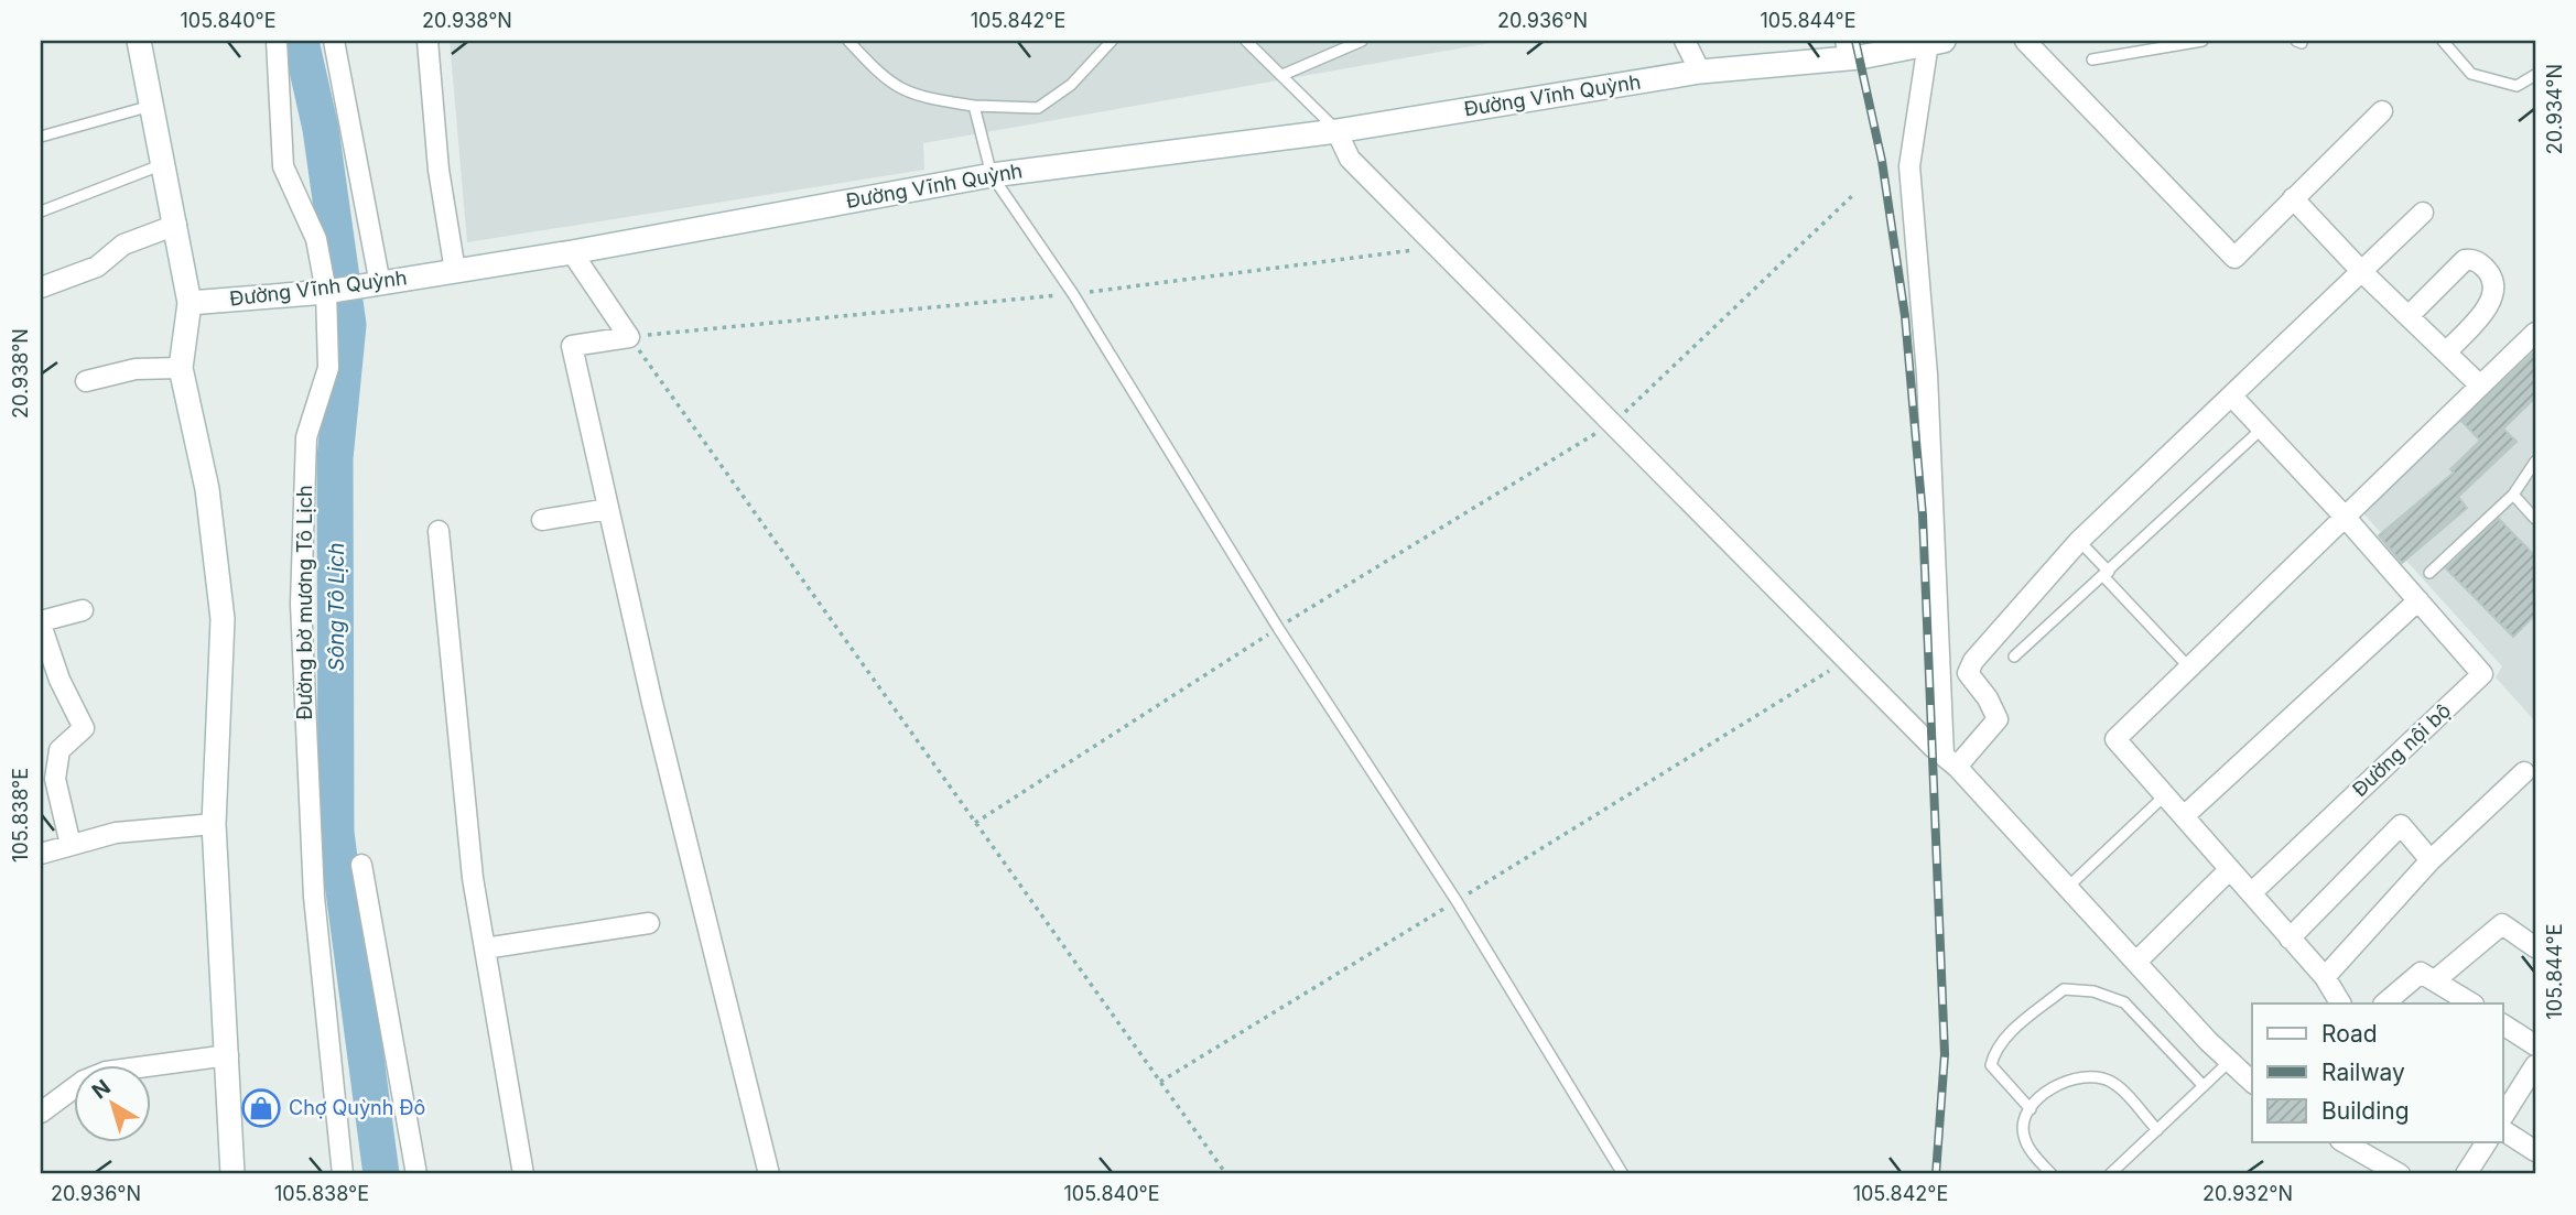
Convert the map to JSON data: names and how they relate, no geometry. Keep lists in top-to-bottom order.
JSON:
{
  "streets": {
    "street": ["Đường Vĩnh Quỳnh", "Đường bờ mương Tô Lịch", "Đường nội bộ"]
  },
  "crossings": [
    ["Đường Vĩnh Quỳnh", "Đường bờ mương Tô Lịch"]
  ],
  "water": ["Sông Tô Lịch"],
  "places": {
    "shop": ["Chợ Quỳnh Đô"]
  },
  "legend": ["Road", "Railway", "Building"],
  "north": "top left",
  "coordinates": [
    "105.840°E",
    "20.938°N",
    "105.842°E",
    "20.936°N",
    "105.844°E",
    "20.934°N",
    "105.838°E",
    "20.932°N"
  ]
}
